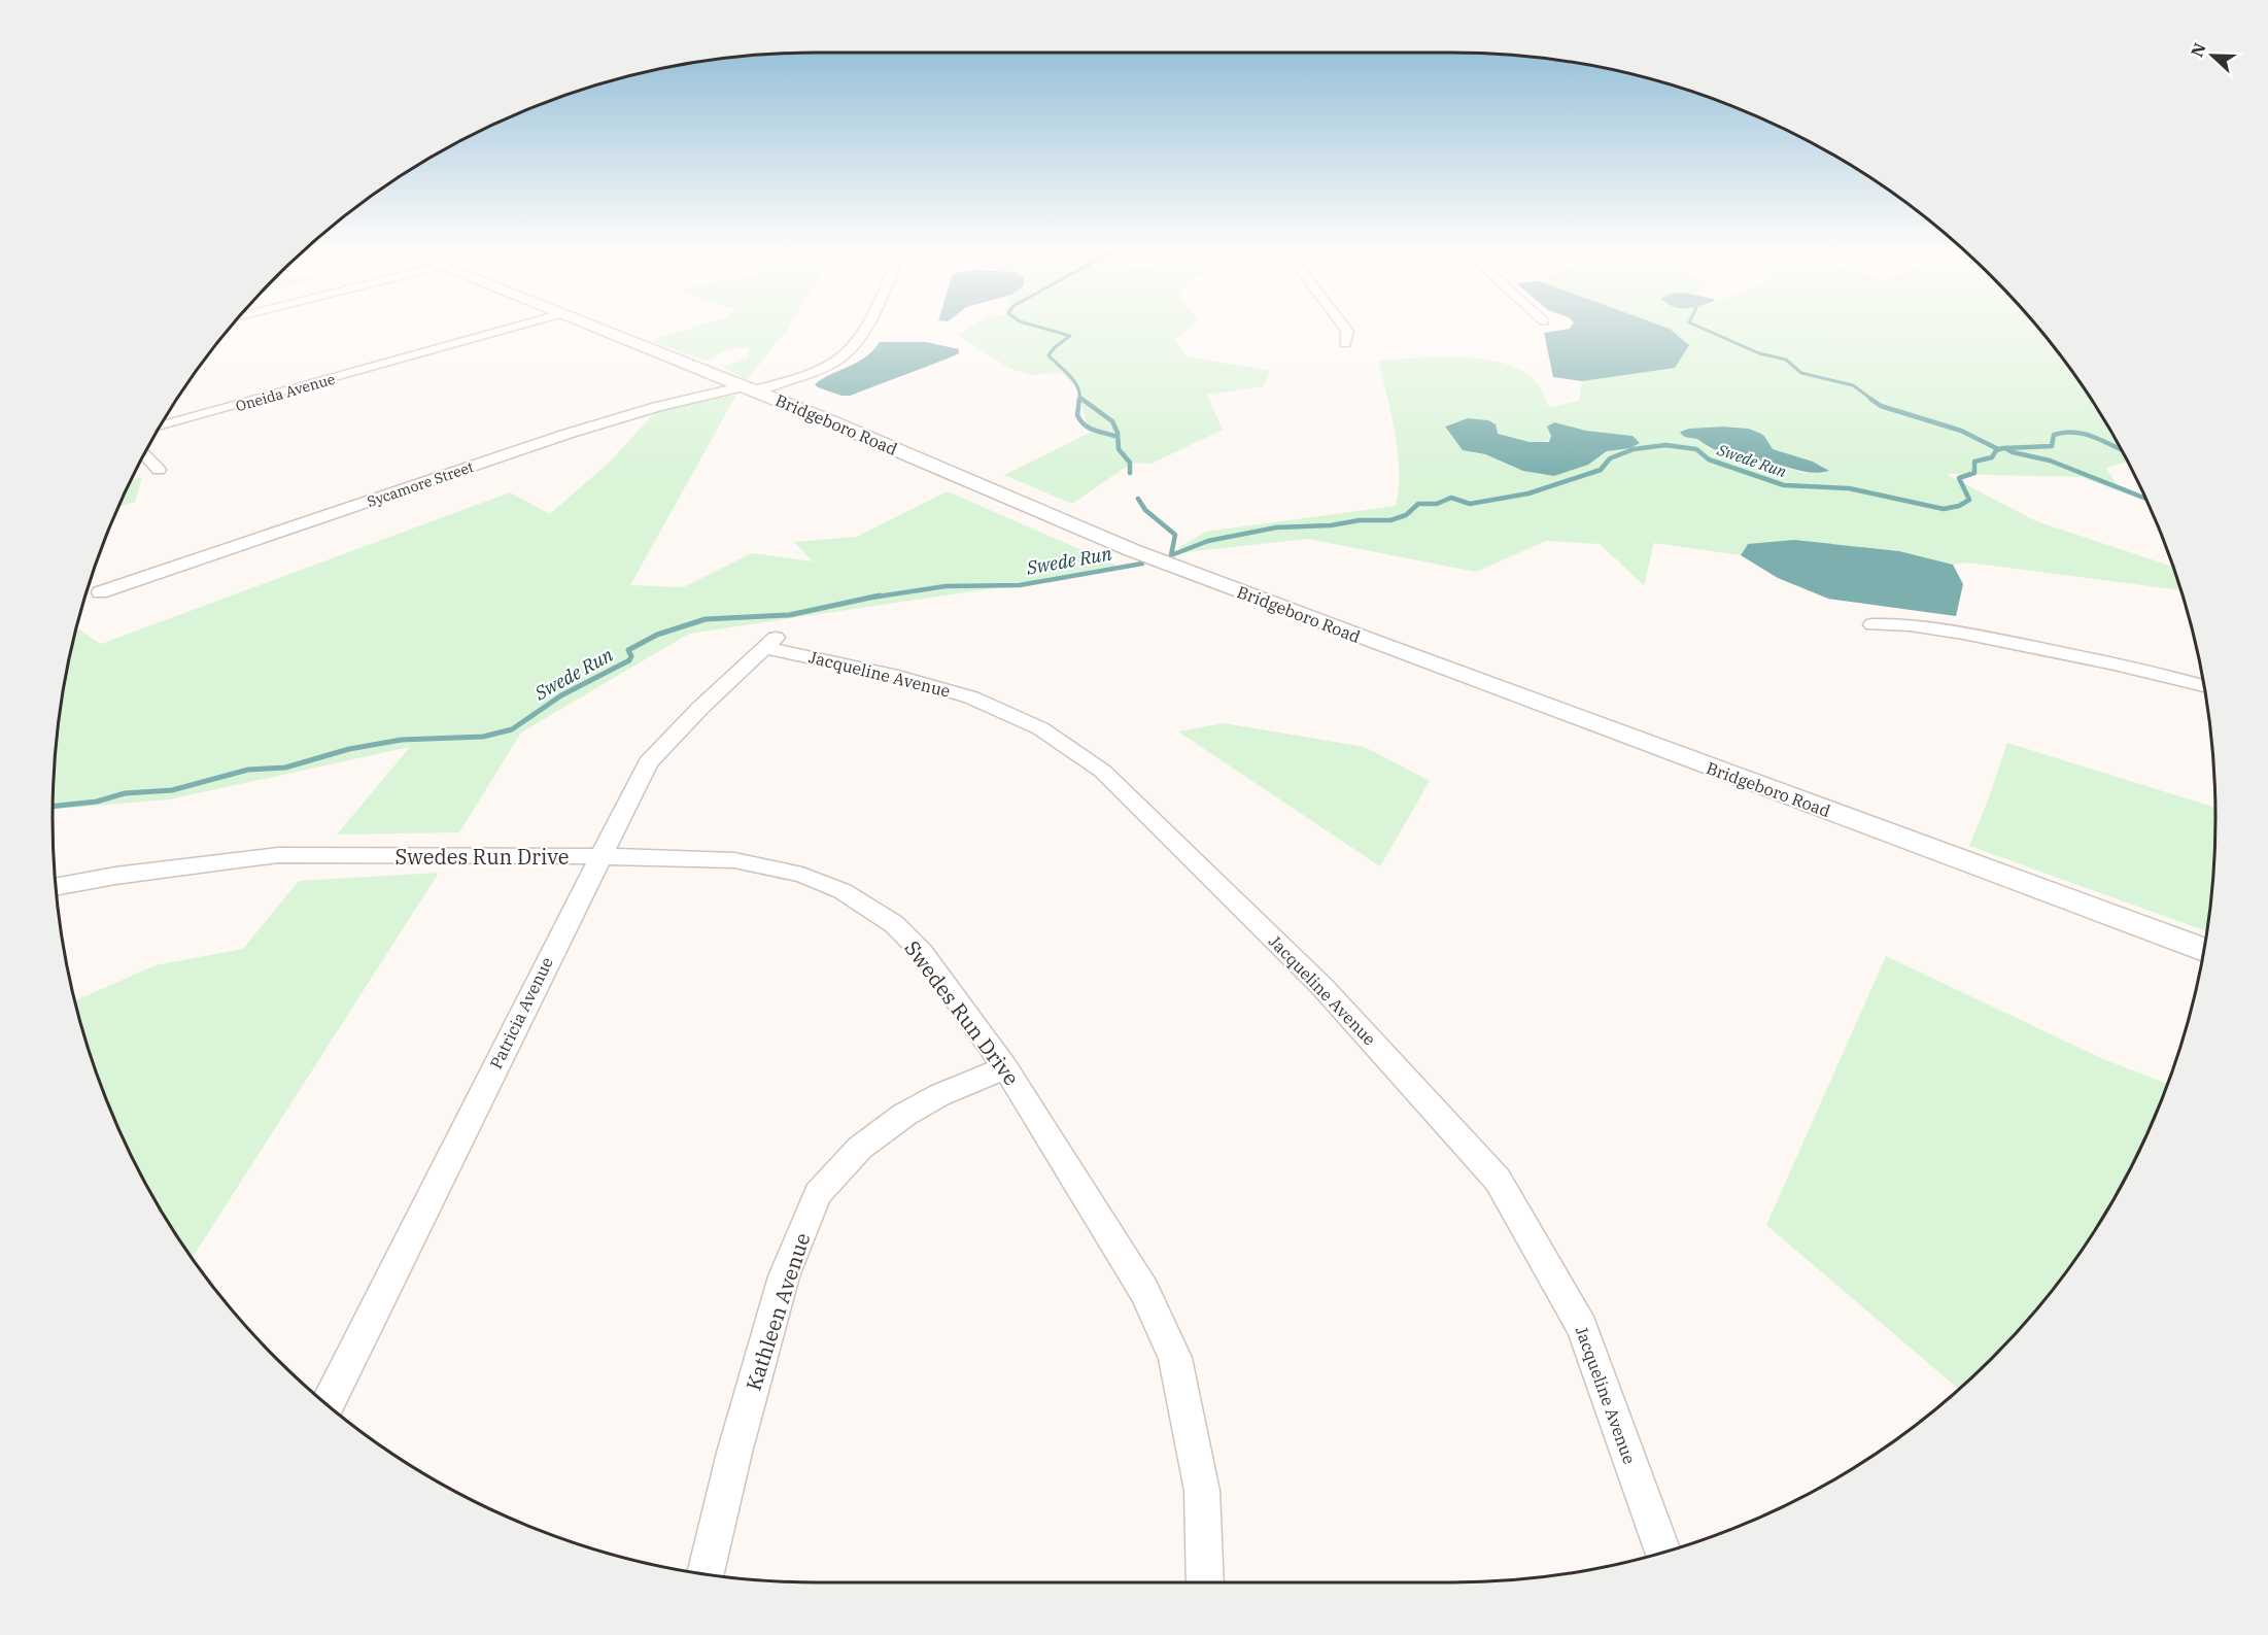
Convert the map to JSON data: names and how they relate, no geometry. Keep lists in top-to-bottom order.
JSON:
{
  "streets": {
    "main road": ["Bridgeboro Road"],
    "street": [
      "Oneida Avenue",
      "Sycamore Street",
      "Jacqueline Avenue",
      "Swedes Run Drive",
      "Patricia Avenue",
      "Kathleen Avenue"
    ]
  },
  "crossings": [
    ["Bridgeboro Road", "Sycamore Street"],
    ["Jacqueline Avenue", "Patricia Avenue"],
    ["Swedes Run Drive", "Patricia Avenue"],
    ["Swedes Run Drive", "Kathleen Avenue"]
  ],
  "water": ["Swede Run"],
  "north": "left"
}
